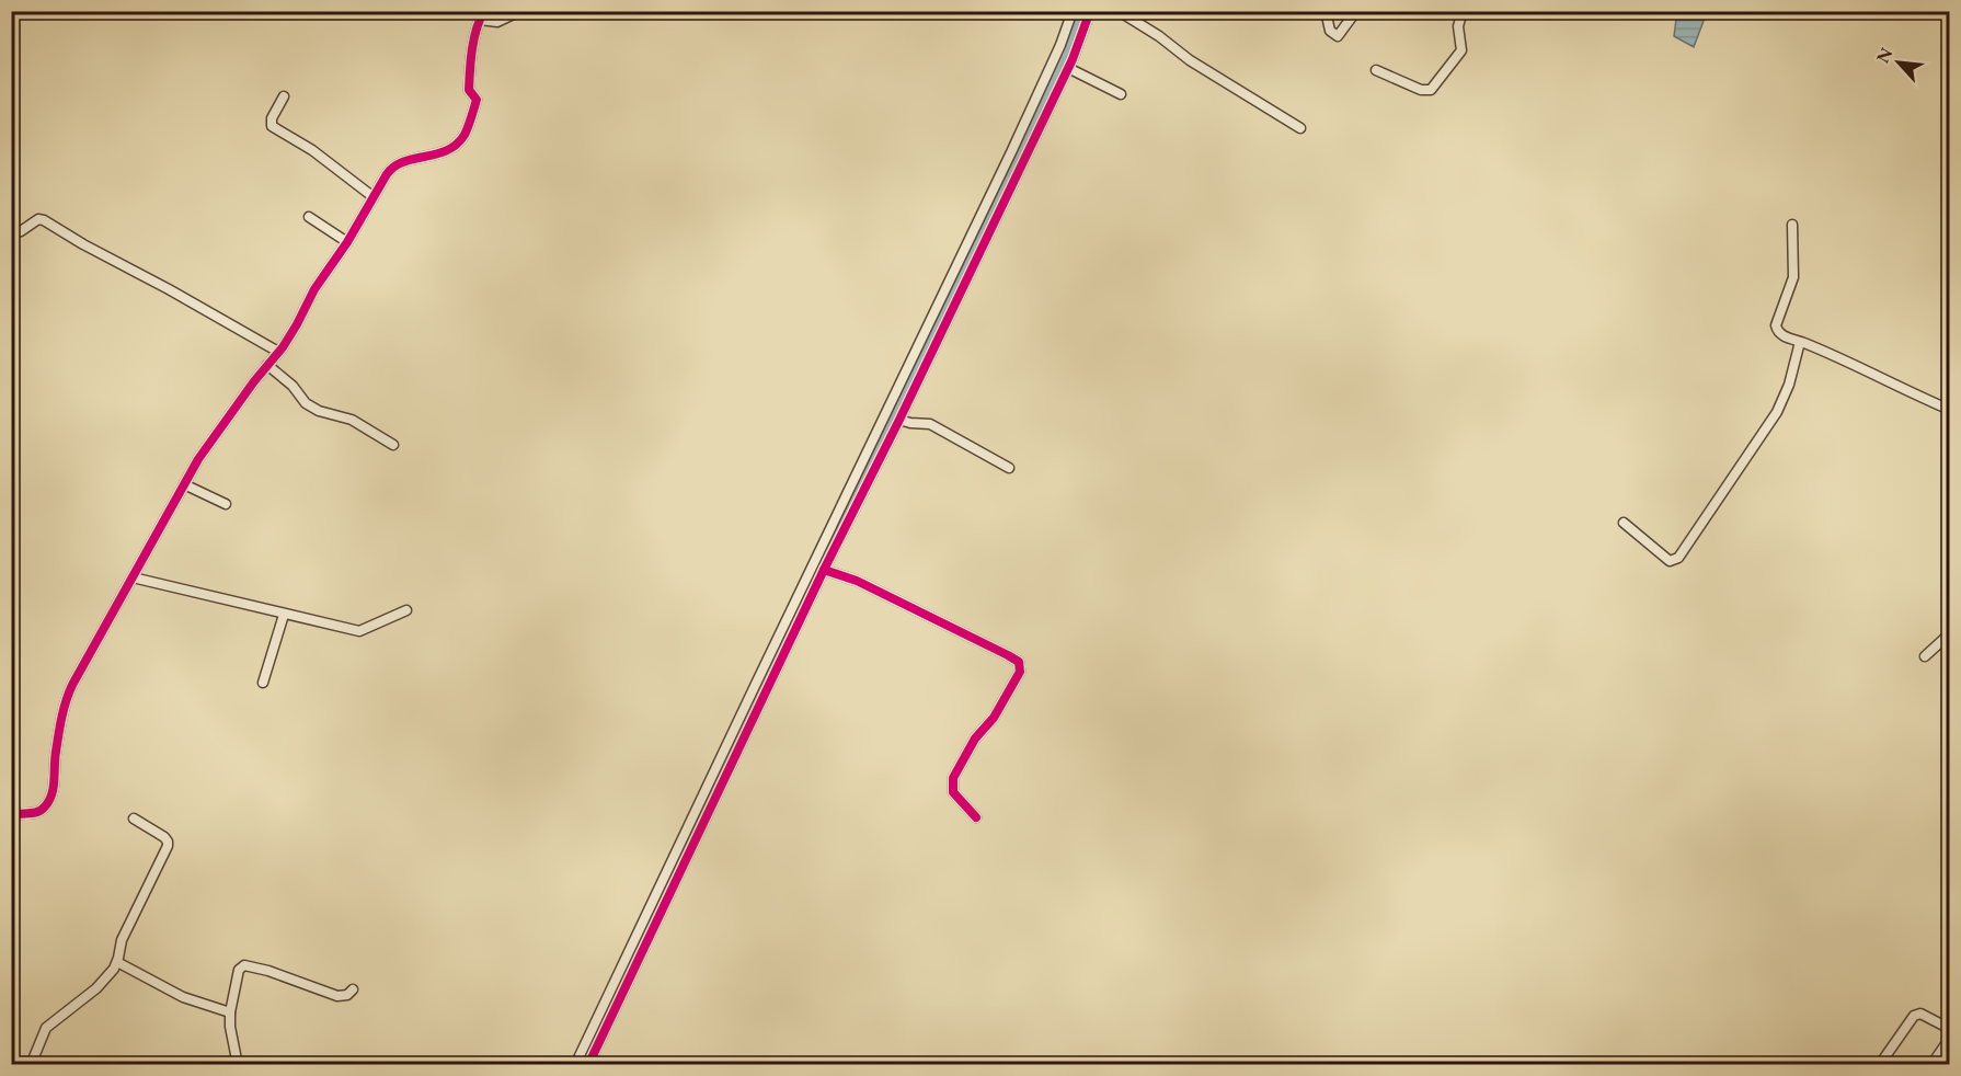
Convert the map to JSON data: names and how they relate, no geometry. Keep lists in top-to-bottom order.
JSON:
{
  "north": "top left"
}
